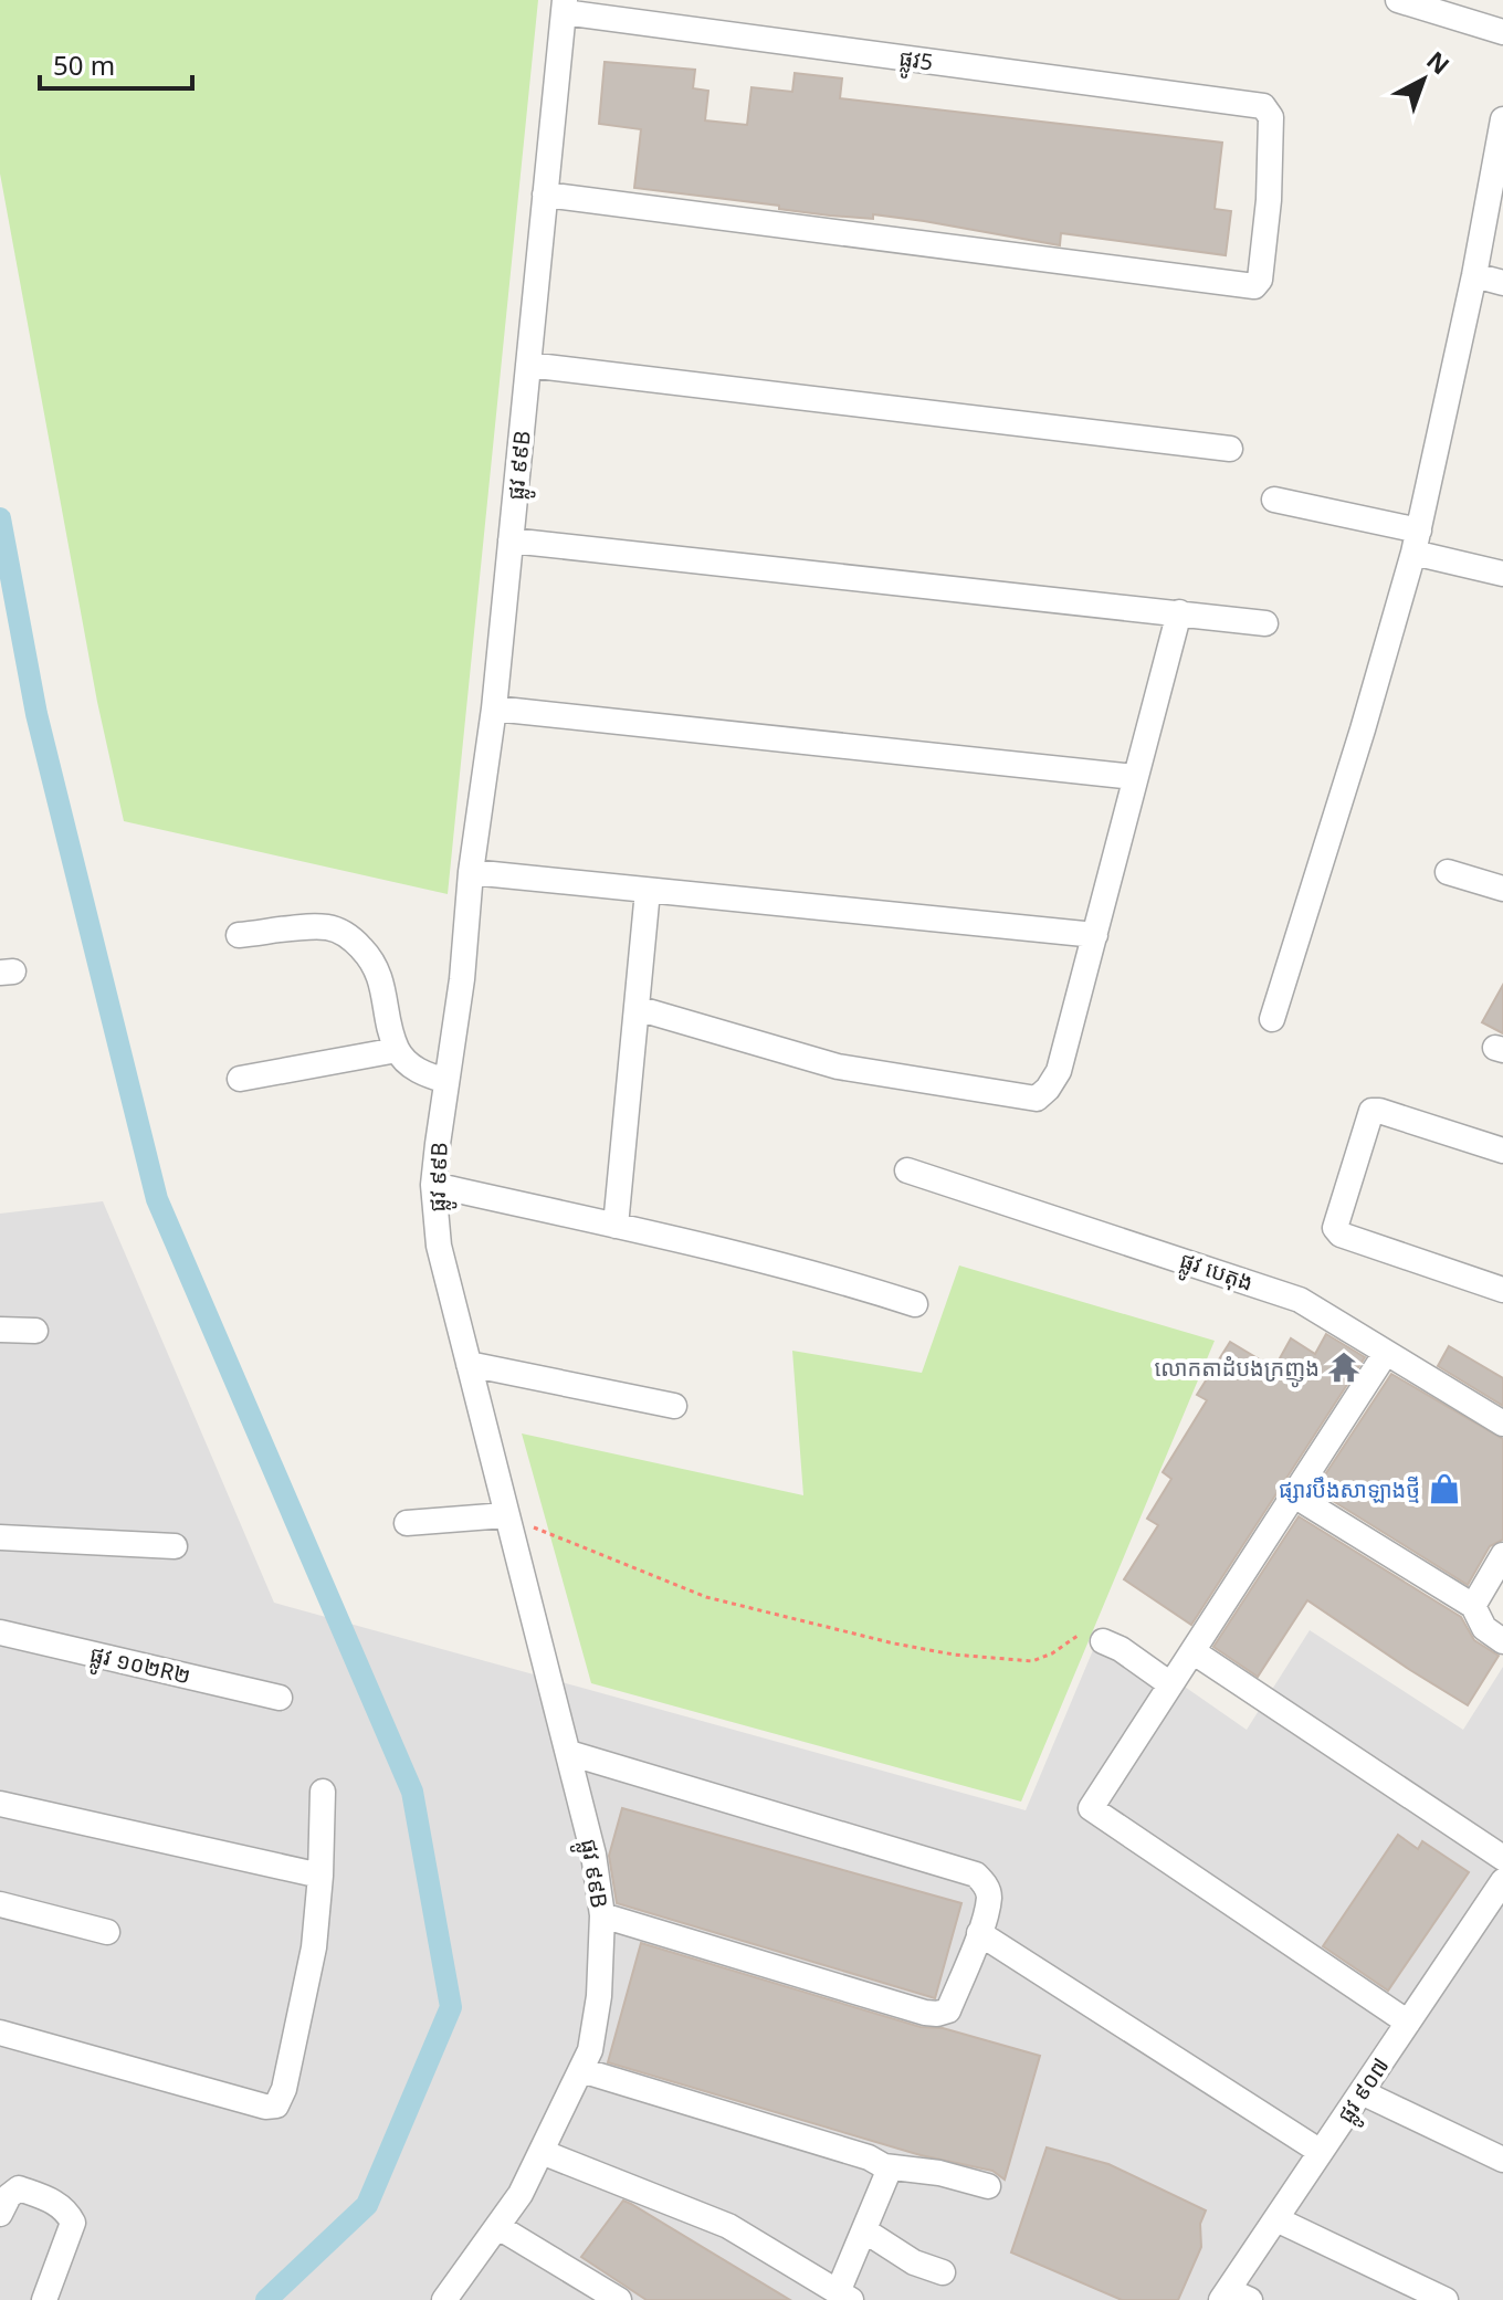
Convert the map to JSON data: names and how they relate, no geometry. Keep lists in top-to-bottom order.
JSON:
{
  "streets": {
    "street": [
      "ផ្លូវ5",
      "ផ្លូវ ៩៩B",
      "ផ្លូវ បេតុង",
      "ផ្លូវ ១០២R២",
      "ផ្លូវ ៩០៧"
    ]
  },
  "crossings": [
    ["ផ្លូវ5", "ផ្លូវ ៩៩B"]
  ],
  "places": {
    "temple": ["លោកតាដំបងក្រញូង"],
    "shop": ["ផ្សារបឹងសាឡាងថ្មី"]
  },
  "scale_bar": "50 m",
  "north": "top right"
}
